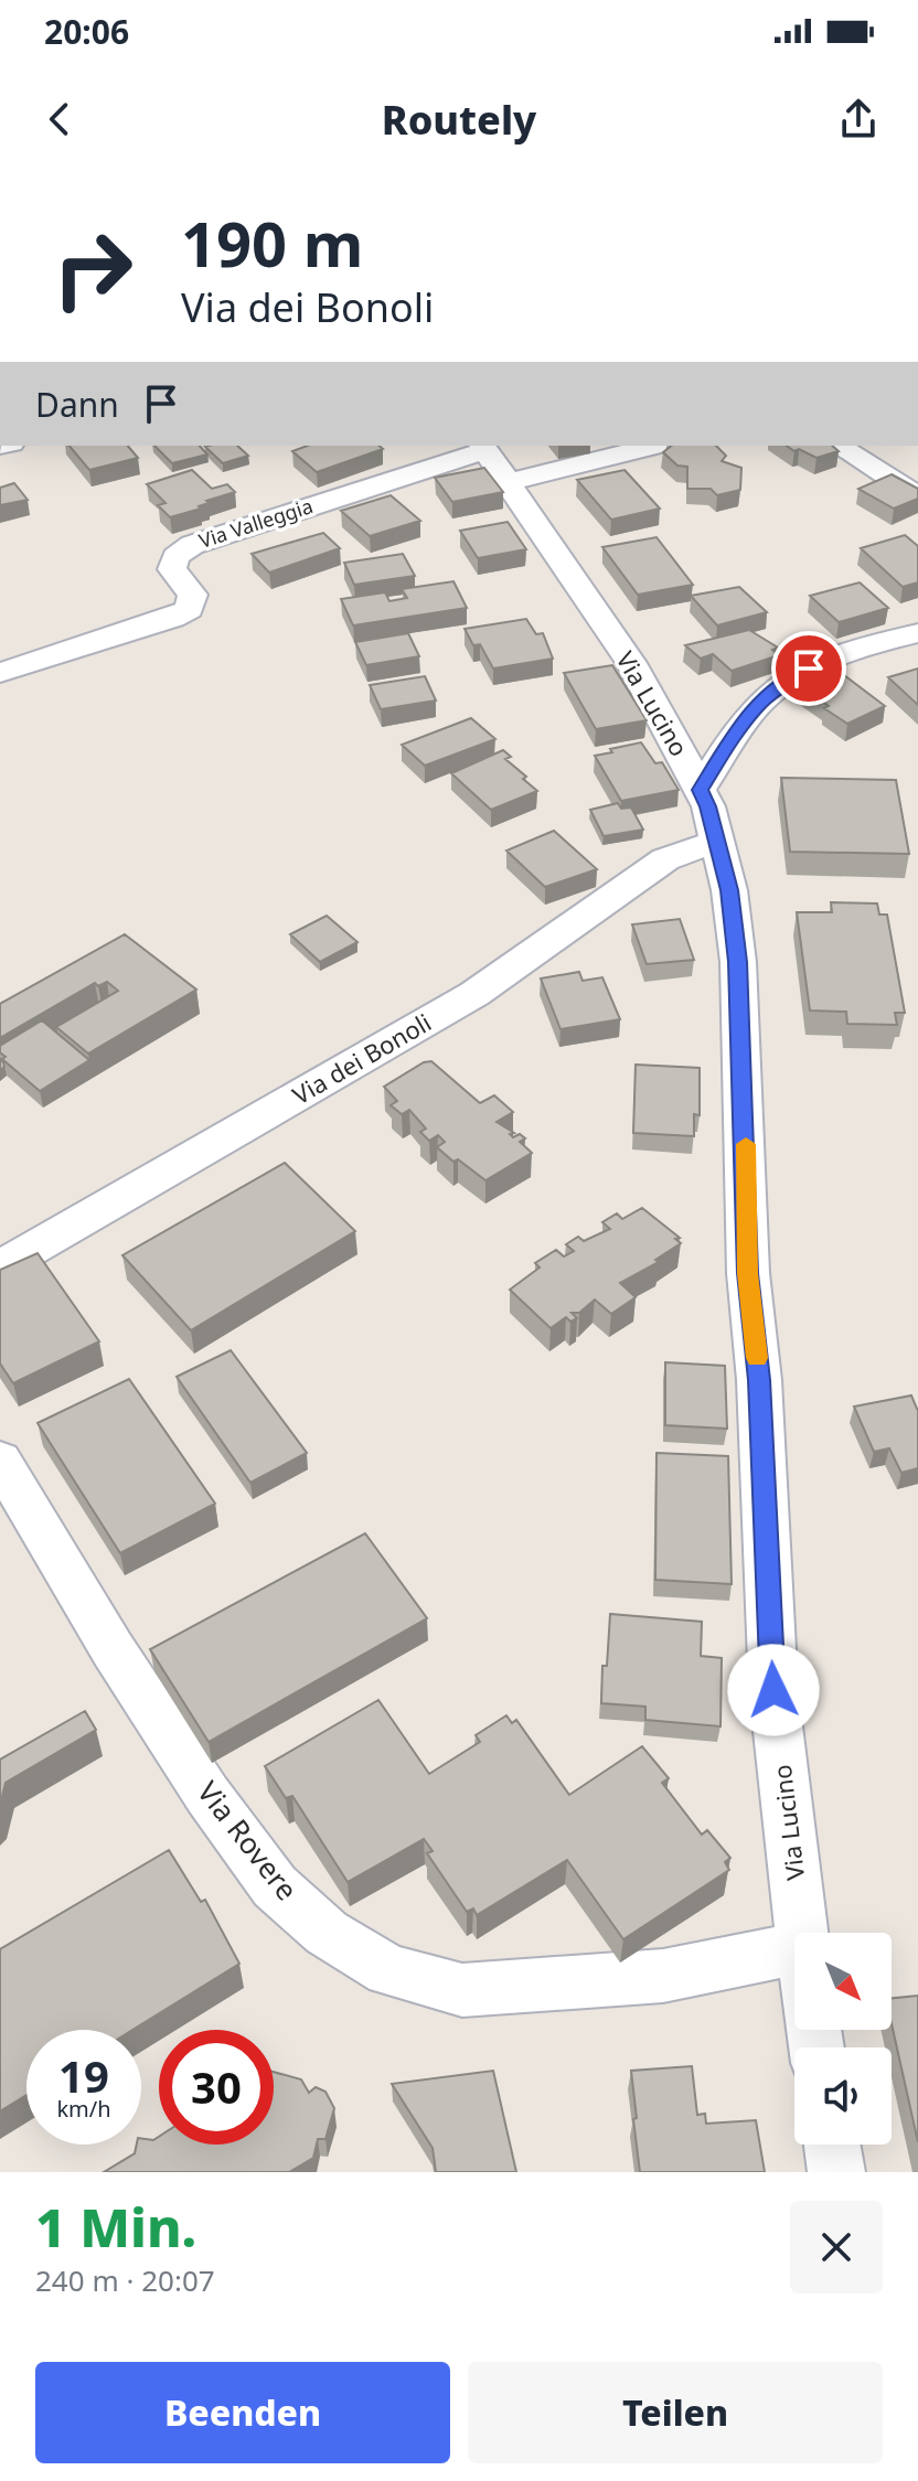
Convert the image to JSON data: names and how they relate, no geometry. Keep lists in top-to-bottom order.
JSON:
{
  "streets": {
    "street": [
      "Via Valleggia",
      "Via Lucino",
      "Via dei Bonoli",
      "Via Rovere"
    ]
  },
  "crossings": [
    ["Via Valleggia", "Via Lucino"],
    ["Via Lucino", "Via dei Bonoli"]
  ],
  "north": "bottom right",
  "page": {
    "status": "20:06",
    "header": "Routely",
    "turn": ["190 m", "Via dei Bonoli"],
    "then": "Dann",
    "speed": "19 km/h",
    "limit": "30",
    "heading": ["1 Min.", "240 m · 20:07"],
    "buttons": ["Beenden", "Teilen"]
  }
}
